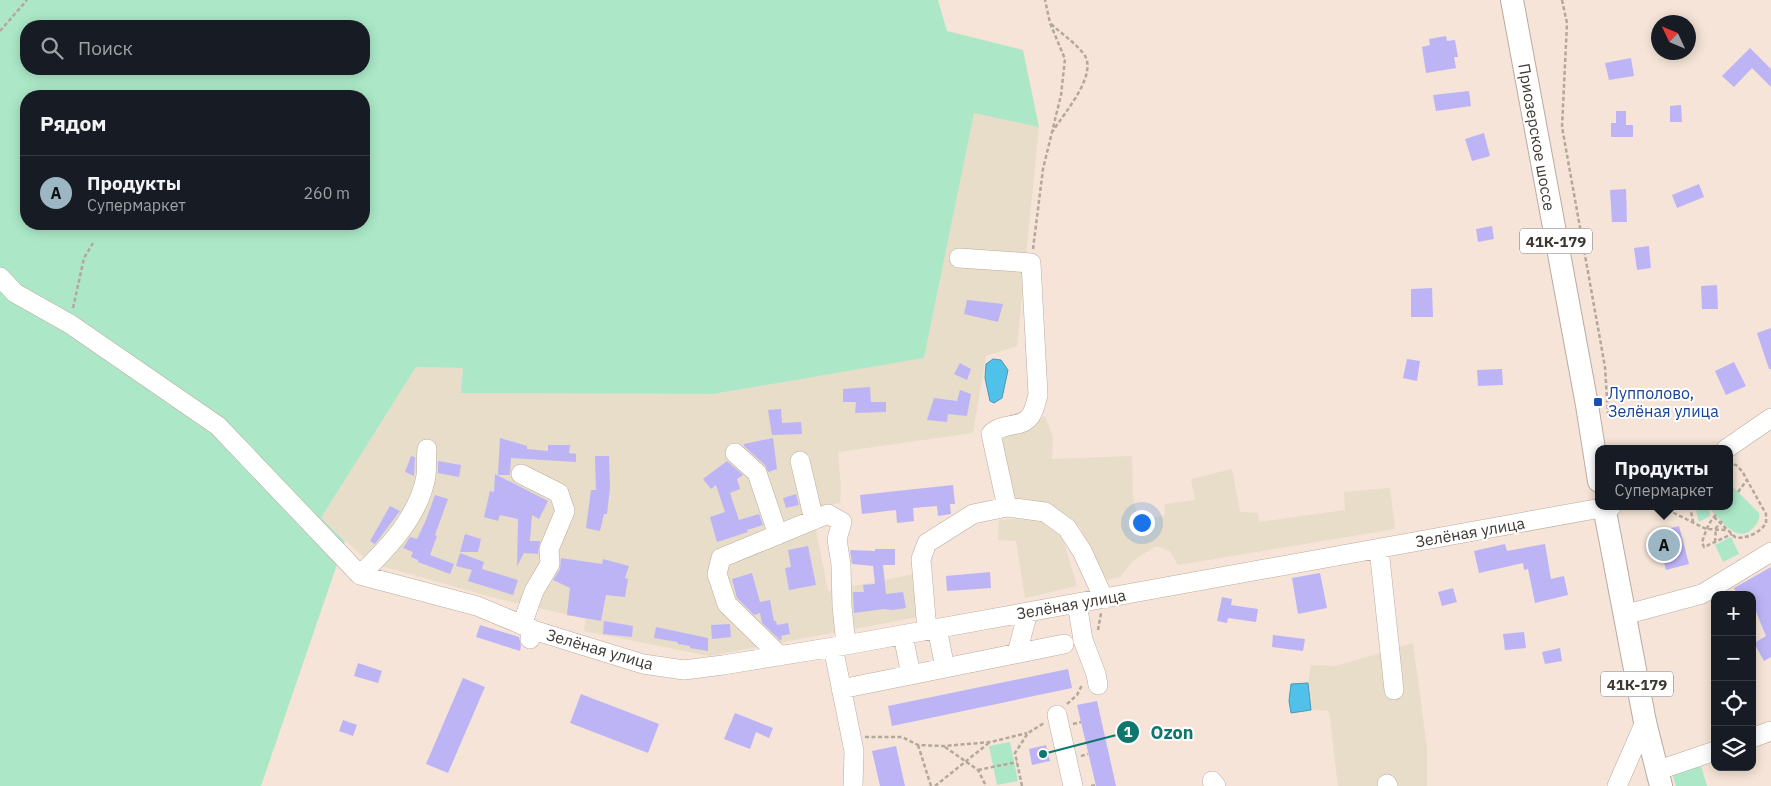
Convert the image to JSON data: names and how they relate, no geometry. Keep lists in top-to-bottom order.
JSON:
{
  "streets": {
    "main road": ["Приозерское шоссе", "41К-179"],
    "street": ["Зелёная улица"]
  },
  "places": {
    "transit": ["Лупполово, Зелёная улица"],
    "other": ["Ozon"]
  },
  "north": "top left",
  "page": {
    "search": "Поиск",
    "heading": "Рядом",
    "list": [
      {
        "mark": "A",
        "name": "Продукты",
        "note": "Супермаркет",
        "value": "260 m"
      }
    ],
    "popup": ["Продукты", "Супермаркет"],
    "pins": "A",
    "map_buttons": ["+", "−"]
  }
}
